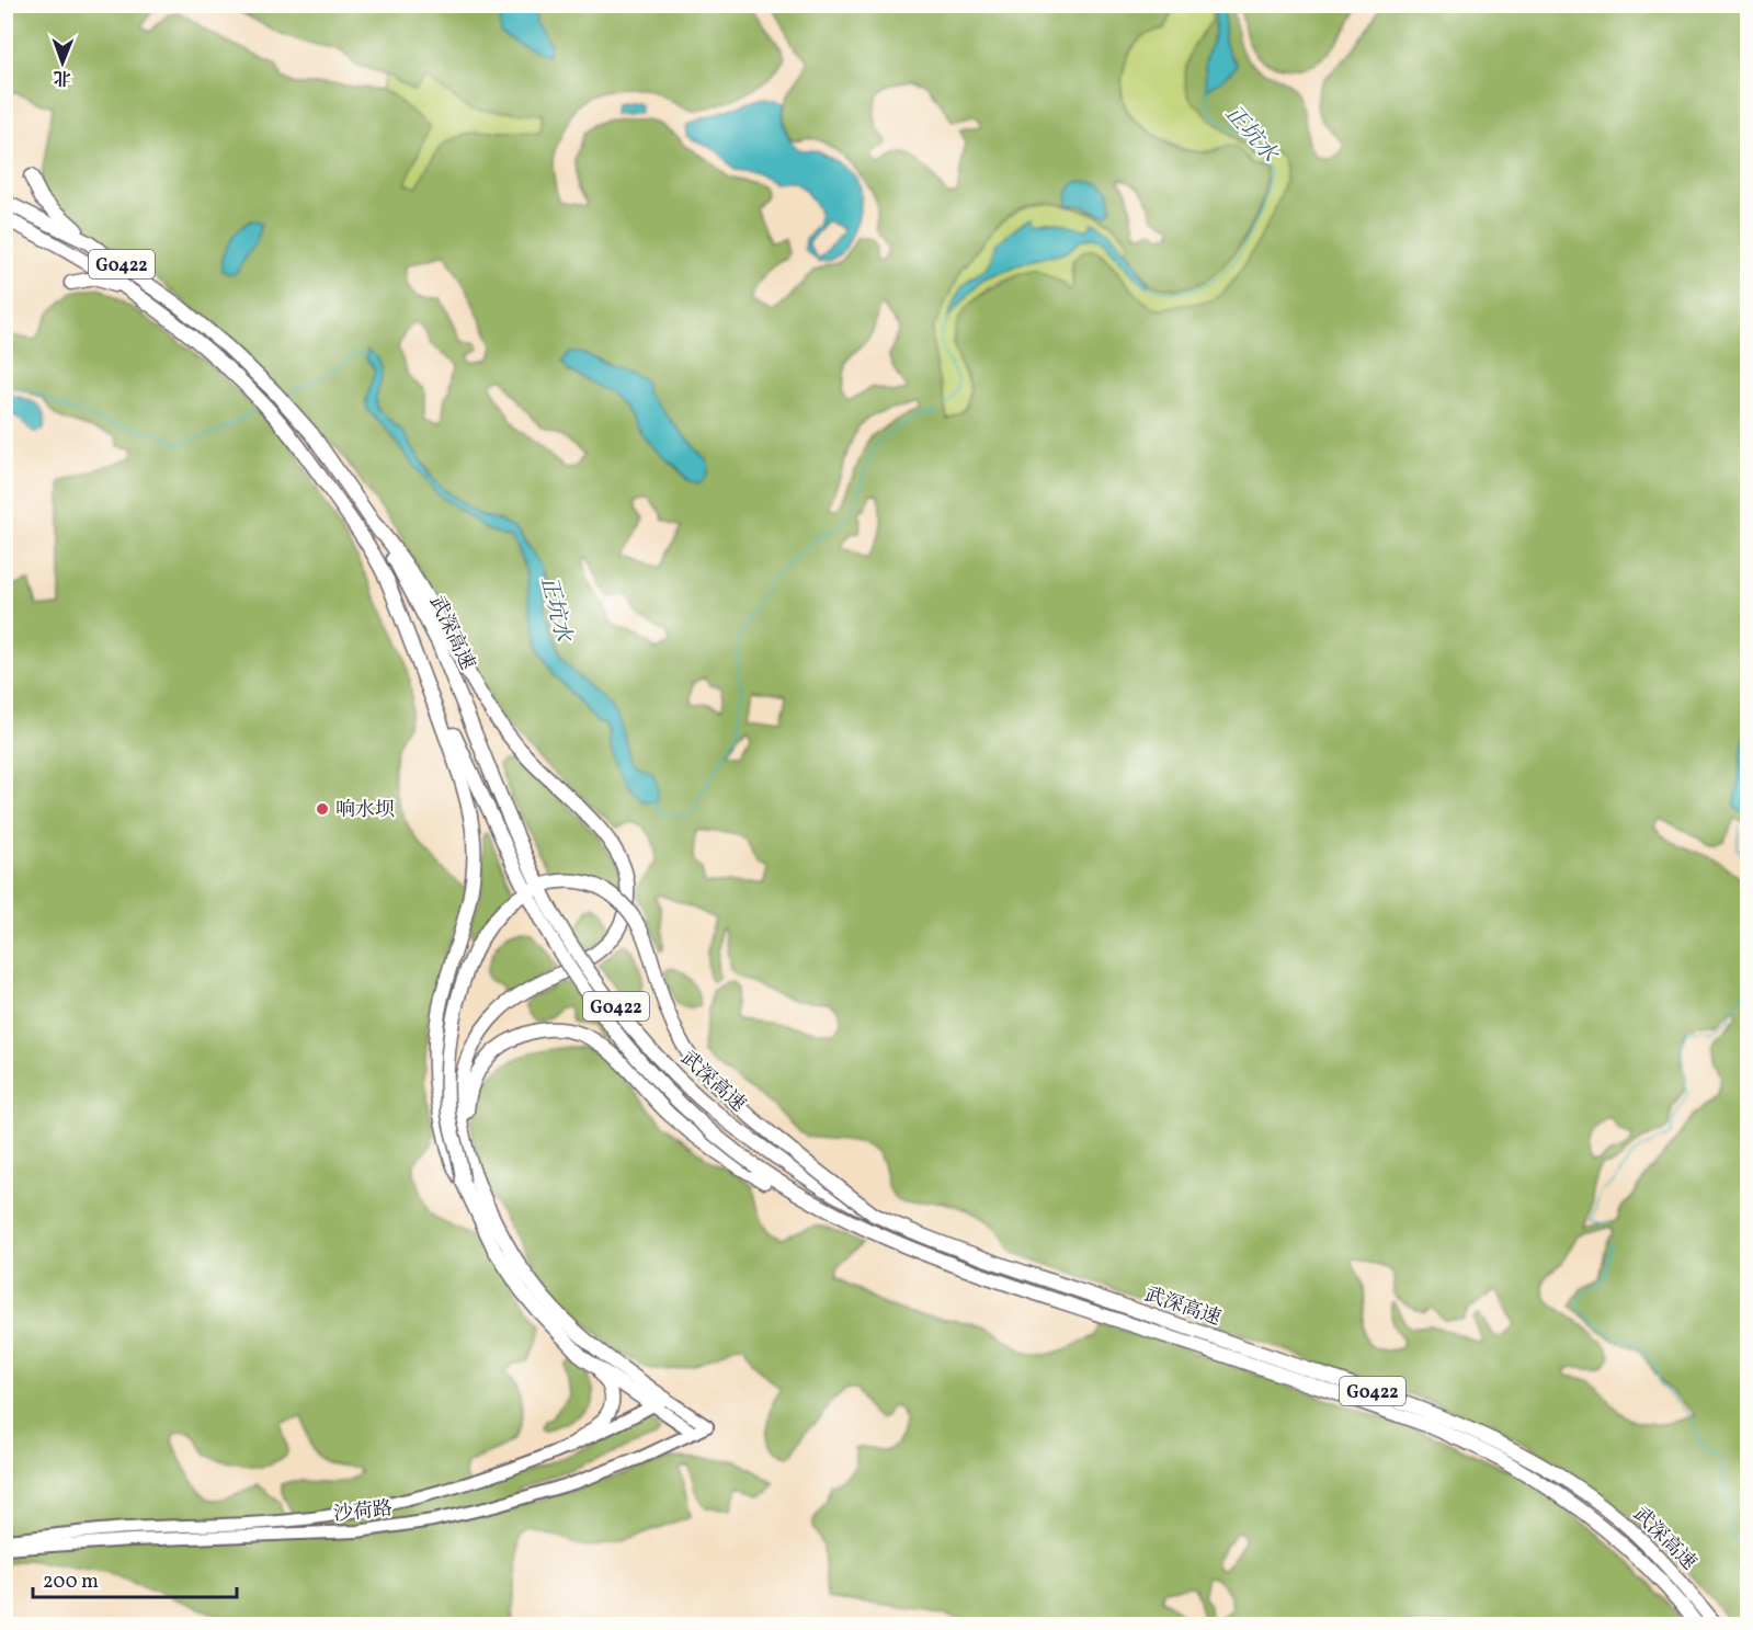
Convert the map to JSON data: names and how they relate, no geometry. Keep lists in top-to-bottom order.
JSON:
{
  "streets": {
    "highway": ["G0422", "武深高速"],
    "main road": ["沙荷路"]
  },
  "water": ["正坑水"],
  "places": ["响水坝"],
  "scale_bar": "200 m",
  "north": "bottom"
}
